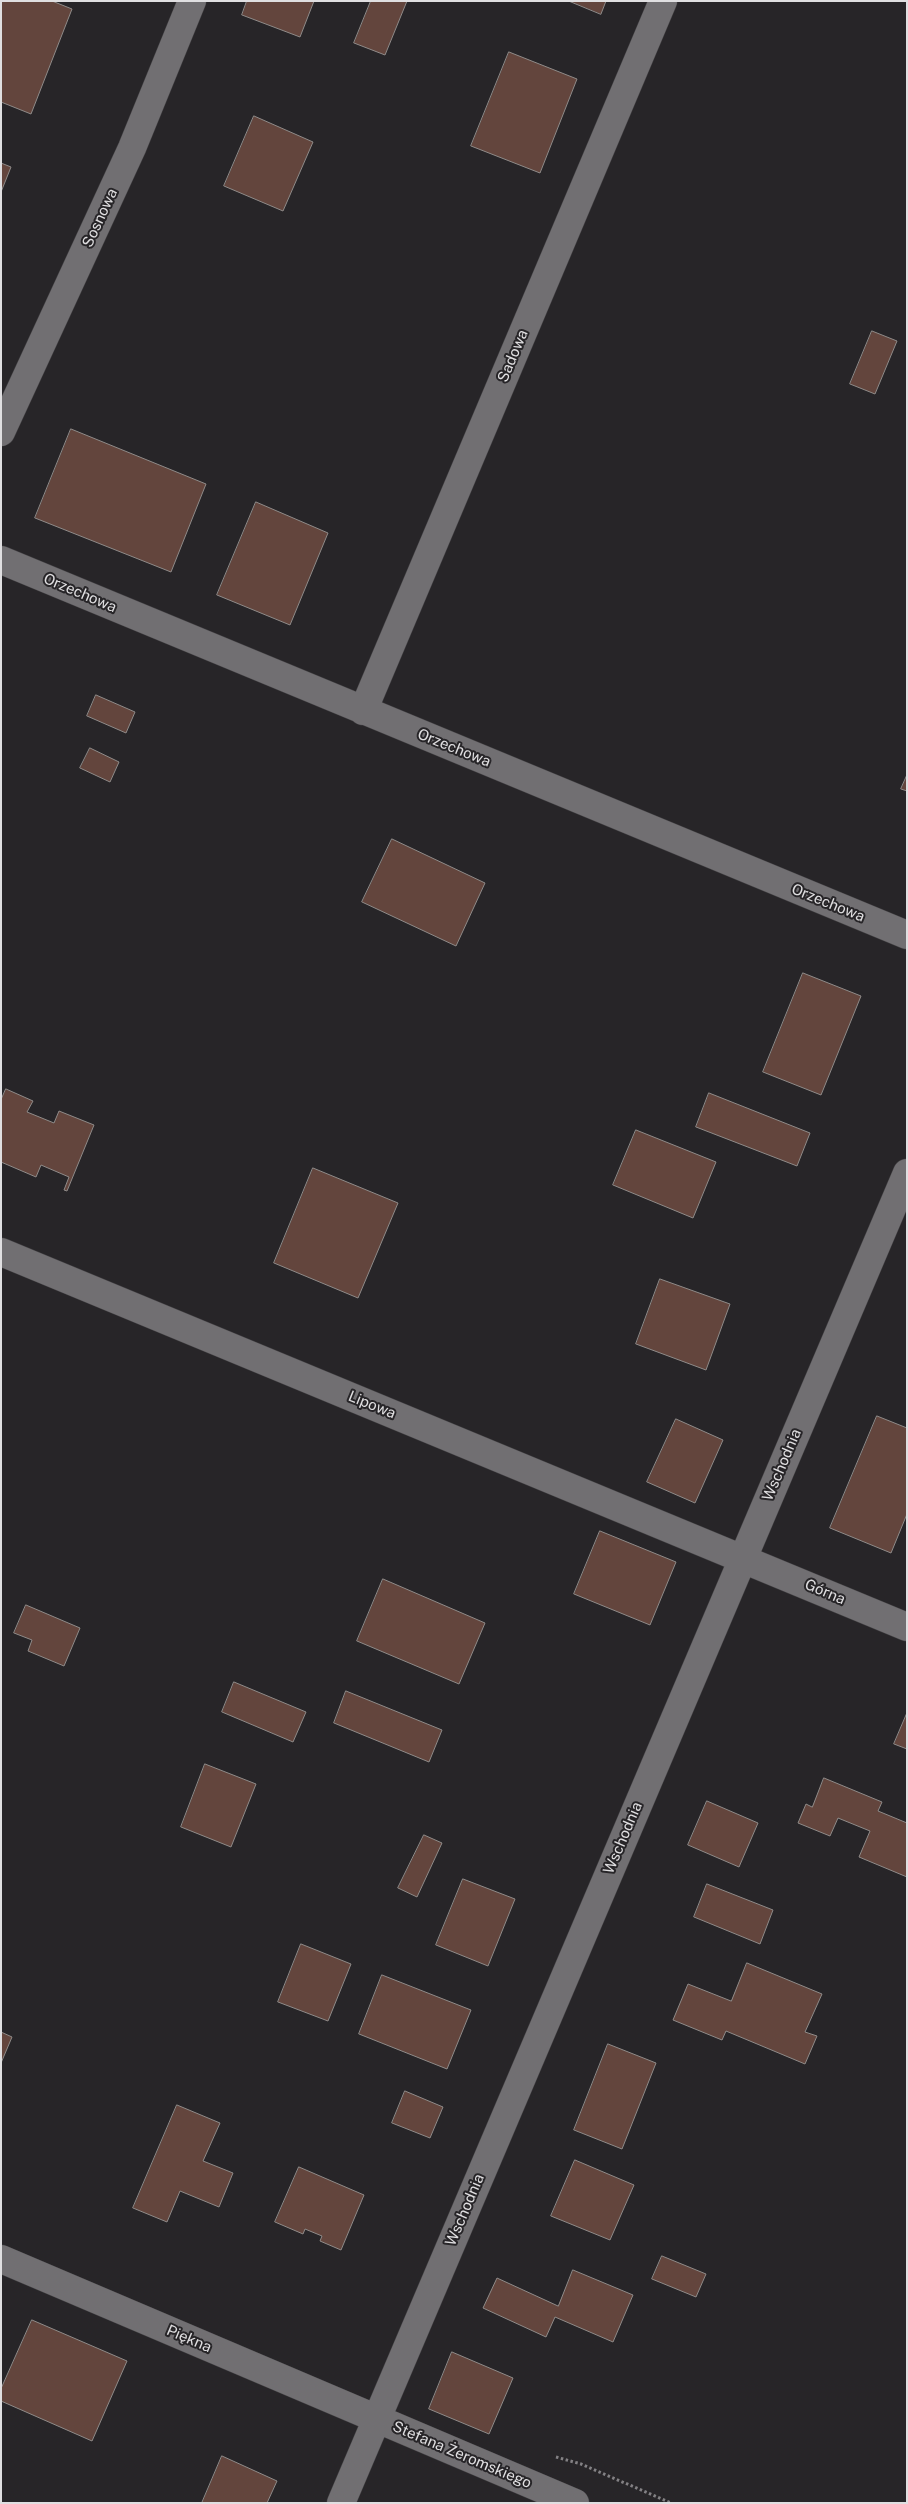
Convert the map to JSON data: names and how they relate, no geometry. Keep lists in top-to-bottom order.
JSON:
{
  "streets": {
    "street": [
      "Sosnowa",
      "Sadowa",
      "Orzechowa",
      "Lipowa",
      "Wschodnia",
      "Górna",
      "Piękna",
      "Stefana Żeromskiego"
    ]
  },
  "crossings": [
    ["Sadowa", "Orzechowa"],
    ["Lipowa", "Wschodnia"],
    ["Lipowa", "Górna"],
    ["Wschodnia", "Górna"],
    ["Wschodnia", "Piękna"],
    ["Wschodnia", "Stefana Żeromskiego"],
    ["Piękna", "Stefana Żeromskiego"]
  ]
}
